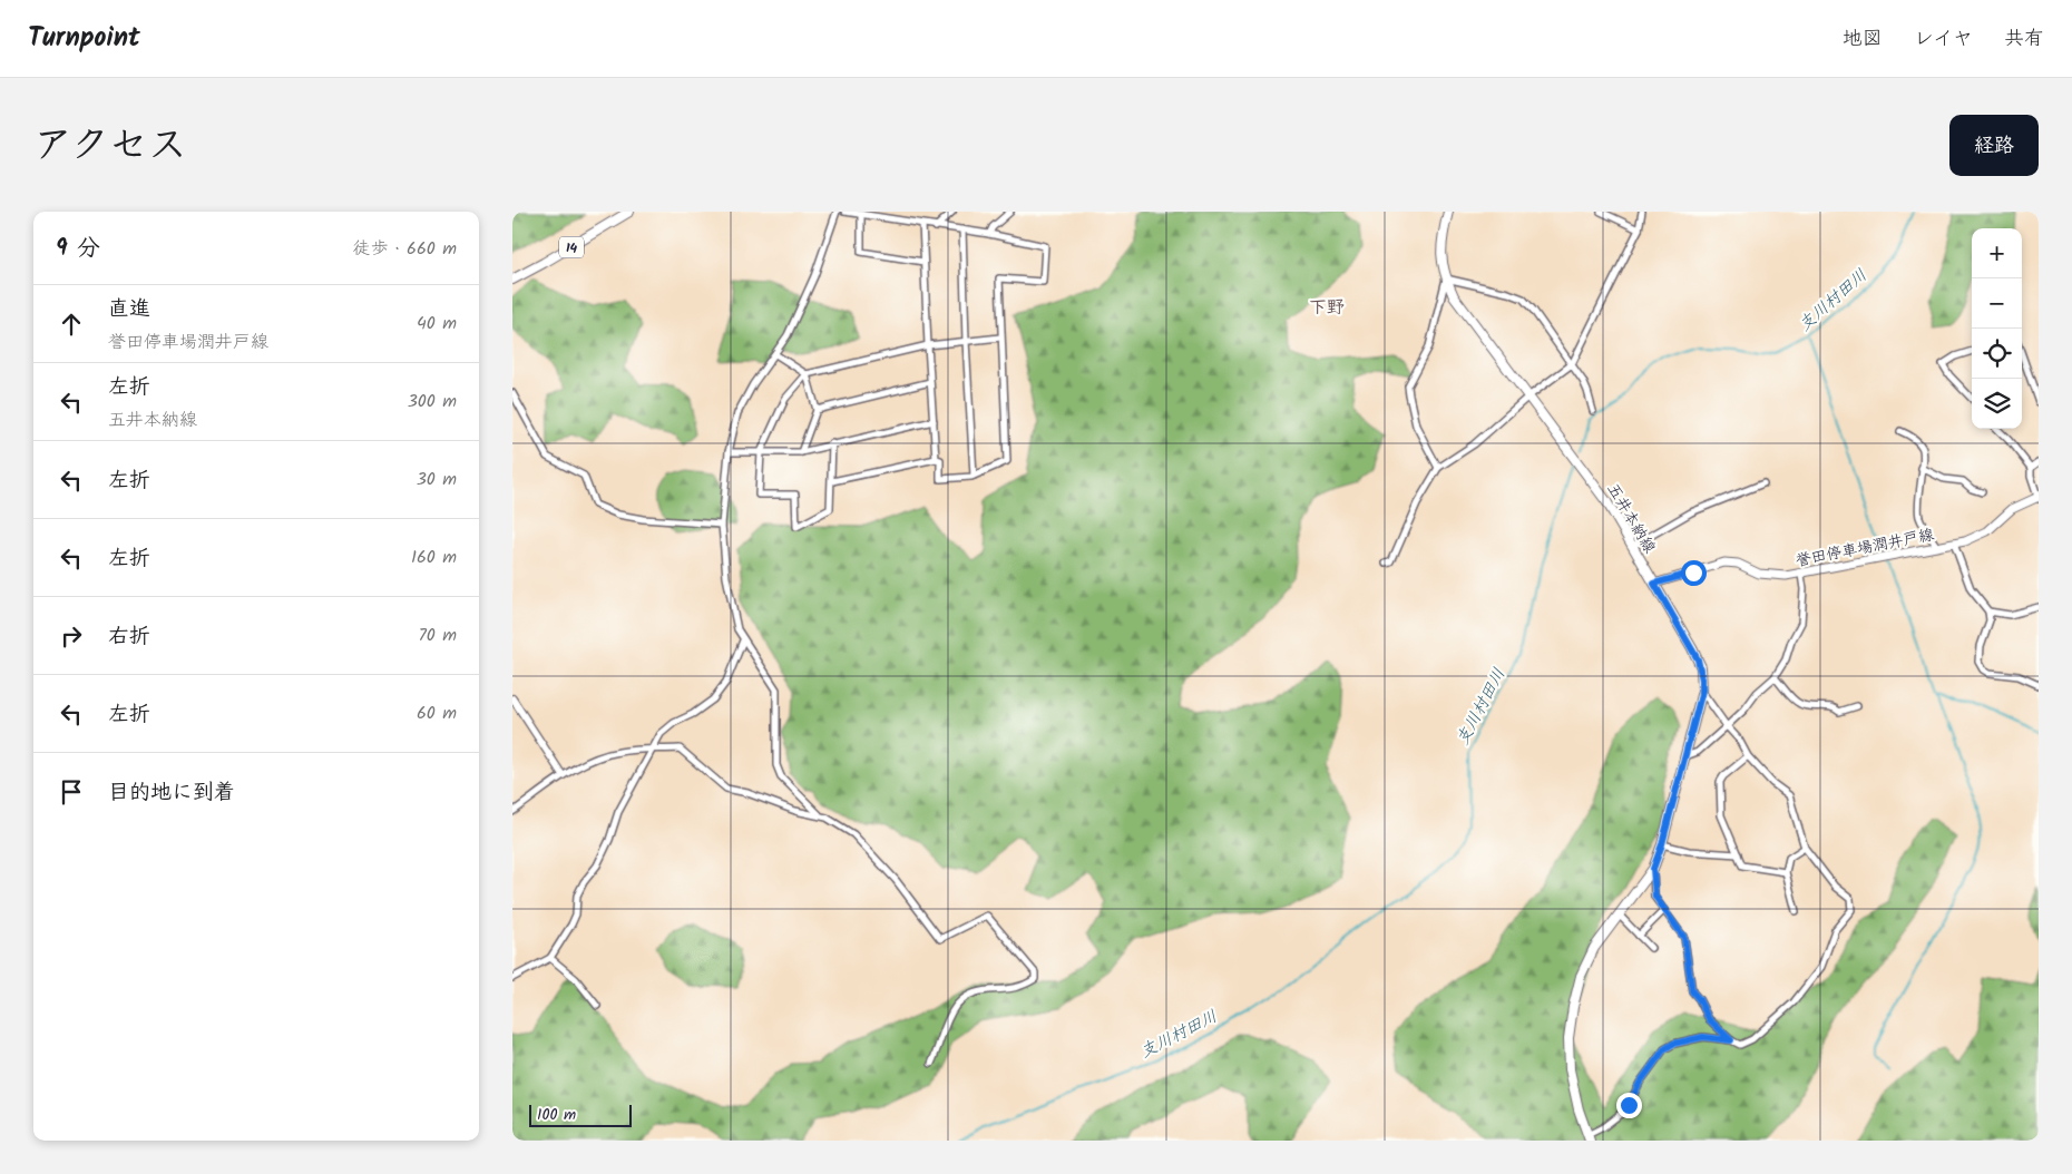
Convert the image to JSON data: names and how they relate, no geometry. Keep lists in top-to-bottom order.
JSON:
{
  "streets": {
    "main road": ["14", "五井本納線", "誉田停車場潤井戸線"]
  },
  "crossings": [
    ["五井本納線", "誉田停車場潤井戸線"]
  ],
  "districts": ["下野"],
  "water": ["支川村田川"],
  "scale_bar": "100 m",
  "page": {
    "header": "Turnpoint",
    "nav": ["地図", "レイヤ", "共有"],
    "title": "アクセス",
    "buttons": "経路",
    "heading": ["9 分", "徒歩 · 660 m"],
    "map_buttons": ["+", "−"],
    "list": [
      ["直進", "誉田停車場潤井戸線", "40 m"],
      ["左折", "五井本納線", "300 m"],
      ["左折", "30 m"],
      ["左折", "160 m"],
      ["右折", "70 m"],
      ["左折", "60 m"],
      "目的地に到着"
    ],
    "scale": "100 m"
  }
}
